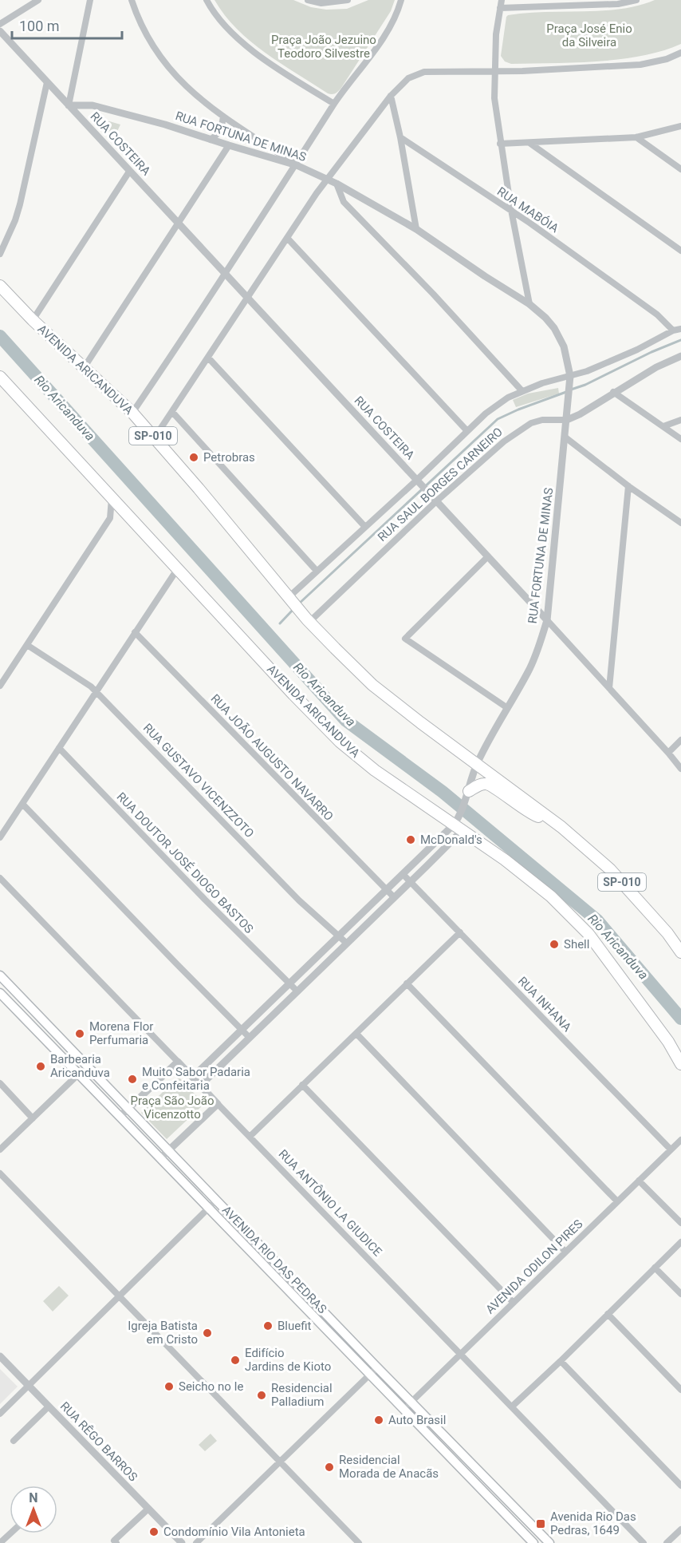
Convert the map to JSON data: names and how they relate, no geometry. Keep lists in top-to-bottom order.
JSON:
{
  "streets": {
    "highway": ["AVENIDA ARICANDUVA", "SP-010"],
    "main road": ["AVENIDA RIO DAS PEDRAS"],
    "street": [
      "RUA FORTUNA DE MINAS",
      "RUA COSTEIRA",
      "RUA MABÓIA",
      "RUA SAUL BORGES CARNEIRO",
      "RUA JOÃO AUGUSTO NAVARRO",
      "RUA GUSTAVO VICENZZOTO",
      "RUA DOUTOR JOSÉ DIOGO BASTOS",
      "RUA INHANA",
      "RUA ANTÔNIO LA GIUDICE",
      "AVENIDA ODILON PIRES",
      "RUA RÊGO BARROS"
    ]
  },
  "crossings": [
    ["RUA FORTUNA DE MINAS", "RUA COSTEIRA"],
    ["RUA FORTUNA DE MINAS", "AVENIDA ARICANDUVA"],
    ["RUA FORTUNA DE MINAS", "RUA SAUL BORGES CARNEIRO"],
    ["RUA COSTEIRA", "RUA SAUL BORGES CARNEIRO"],
    ["AVENIDA ARICANDUVA", "RUA SAUL BORGES CARNEIRO"],
    ["RUA INHANA", "AVENIDA ODILON PIRES"],
    ["RUA ANTÔNIO LA GIUDICE", "AVENIDA ODILON PIRES"],
    ["AVENIDA RIO DAS PEDRAS", "AVENIDA ODILON PIRES"]
  ],
  "water": ["Rio Aricanduva"],
  "parks": ["Praça José Enio da Silveira", "Praça João Jezuino Teodoro Silvestre", "Praça São João Vicenzotto"],
  "places": {
    "other": [
      "Petrobras",
      "McDonald's",
      "Shell",
      "Morena Flor Perfumaria",
      "Barbearia Aricanduva",
      "Muito Sabor Padaria e Confeitaria",
      "Bluefit",
      "Igreja Batista em Cristo",
      "Edifício Jardins de Kioto",
      "Seicho no Ie",
      "Residencial Palladium",
      "Auto Brasil",
      "Residencial Morada de Anacãs",
      "Condomínio Vila Antonieta"
    ],
    "transit": ["Avenida Rio Das Pedras, 1649"]
  },
  "scale_bar": "100 m",
  "north": "top"
}
